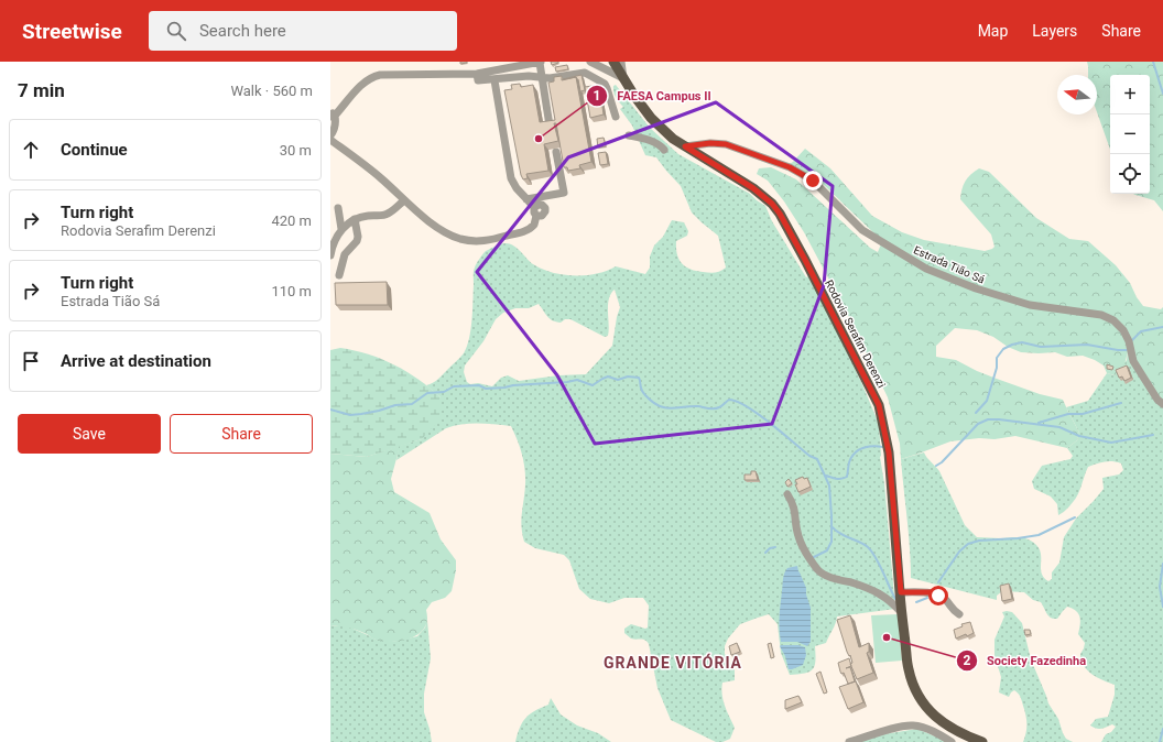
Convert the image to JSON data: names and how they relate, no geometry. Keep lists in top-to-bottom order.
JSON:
{
  "streets": {
    "main road": ["Rodovia Serafim Derenzi"],
    "street": ["Estrada Tião Sá"]
  },
  "crossings": [
    ["Estrada Tião Sá", "Rodovia Serafim Derenzi"]
  ],
  "districts": ["GRANDE VITÓRIA"],
  "places": ["FAESA Campus II", "Society Fazedinha"],
  "north": "left",
  "page": {
    "header": "Streetwise",
    "search": "Search here",
    "nav": ["Map", "Layers", "Share"],
    "heading": ["7 min", "Walk · 560 m"],
    "map_buttons": ["+", "−"],
    "list": [
      ["Continue", "30 m"],
      ["Turn right", "Rodovia Serafim Derenzi", "420 m"],
      ["Turn right", "Estrada Tião Sá", "110 m"],
      "Arrive at destination"
    ],
    "buttons": ["Save", "Share"]
  }
}
